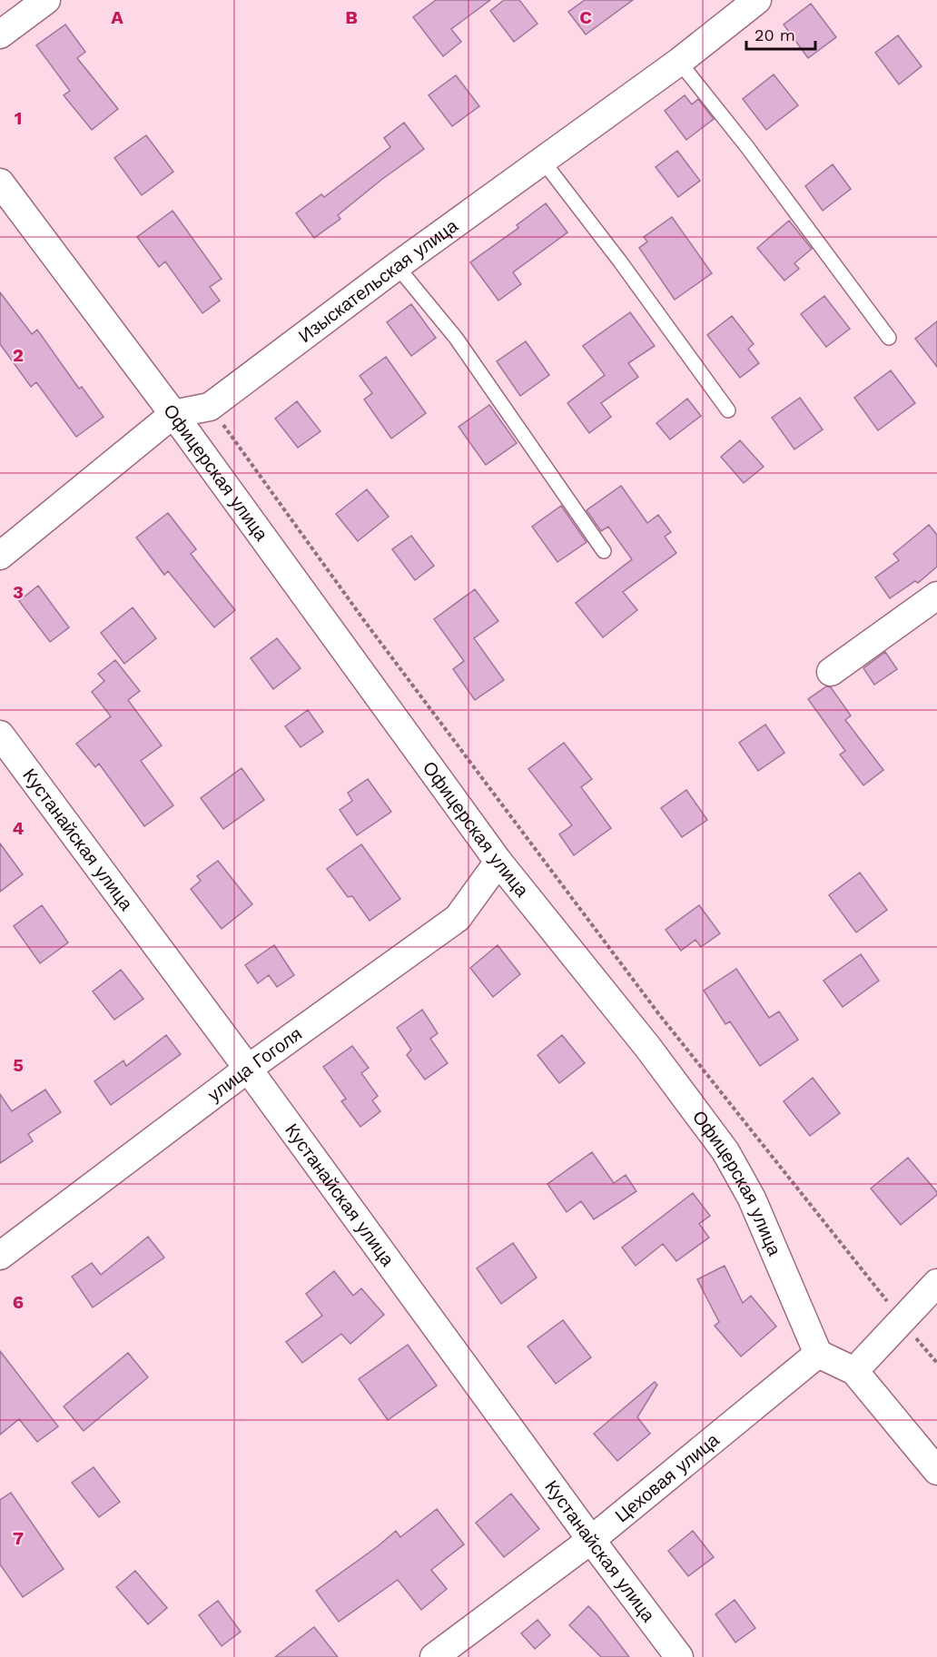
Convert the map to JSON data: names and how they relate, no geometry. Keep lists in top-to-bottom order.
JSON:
{
  "streets": {
    "street": [
      "Изыскательская улица",
      "Офицерская улица",
      "Кустанайская улица",
      "улица Гоголя",
      "Цеховая улица"
    ]
  },
  "crossings": [
    ["Изыскательская улица", "Офицерская улица"],
    ["Офицерская улица", "улица Гоголя"],
    ["Офицерская улица", "Цеховая улица"],
    ["Кустанайская улица", "улица Гоголя"],
    ["Кустанайская улица", "Цеховая улица"]
  ],
  "scale_bar": "20 m",
  "grid": {
    "columns": ["A", "B", "C"],
    "rows": [
      "1",
      "2",
      "3",
      "4",
      "5",
      "6",
      "7"
    ]
  }
}
